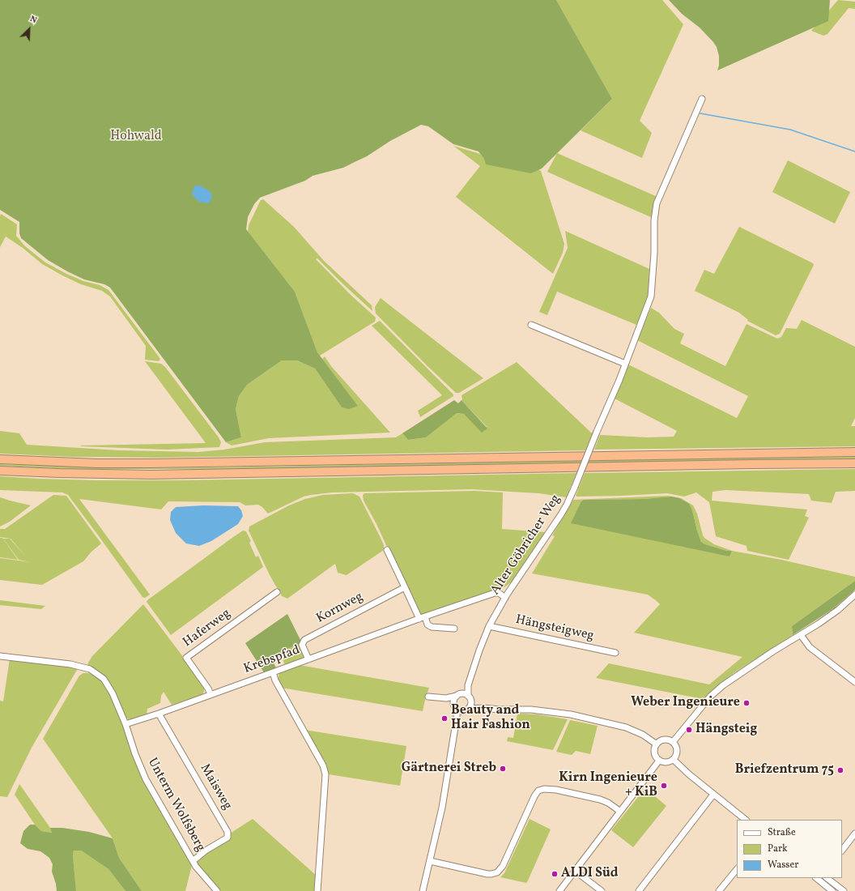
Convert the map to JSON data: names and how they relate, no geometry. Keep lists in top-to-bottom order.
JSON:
{
  "streets": {
    "street": [
      "Alter Göbricher Weg",
      "Kornweg",
      "Haferweg",
      "Hängsteigweg",
      "Krebspfad",
      "Maisweg",
      "Unterm Wolfsberg"
    ]
  },
  "crossings": [
    ["Alter Göbricher Weg", "Hängsteigweg"],
    ["Alter Göbricher Weg", "Krebspfad"],
    ["Kornweg", "Krebspfad"],
    ["Haferweg", "Krebspfad"],
    ["Krebspfad", "Maisweg"],
    ["Krebspfad", "Unterm Wolfsberg"],
    ["Maisweg", "Unterm Wolfsberg"]
  ],
  "parks": ["Hohwald"],
  "places": [
    "Weber Ingenieure",
    "Beauty and Hair Fashion",
    "Hängsteig",
    "Gärtnerei Streb",
    "Briefzentrum 75",
    "Kirn Ingenieure + KiB",
    "ALDI Süd"
  ],
  "legend": ["Straße", "Park", "Wasser"],
  "north": "top right"
}
